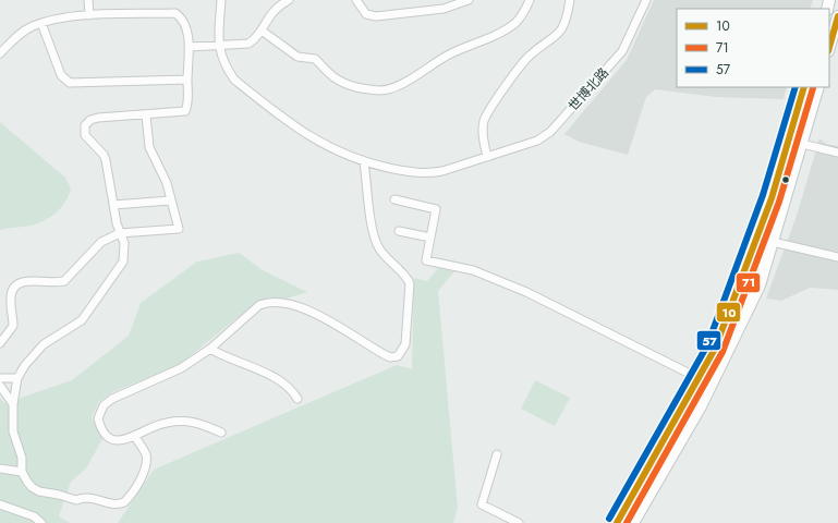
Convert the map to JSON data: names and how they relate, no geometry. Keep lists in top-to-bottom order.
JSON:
{
  "streets": {
    "street": ["世博北路"]
  },
  "lines": ["transit line 10", "transit line 57", "transit line 71"],
  "legend": ["10", "71", "57"]
}
